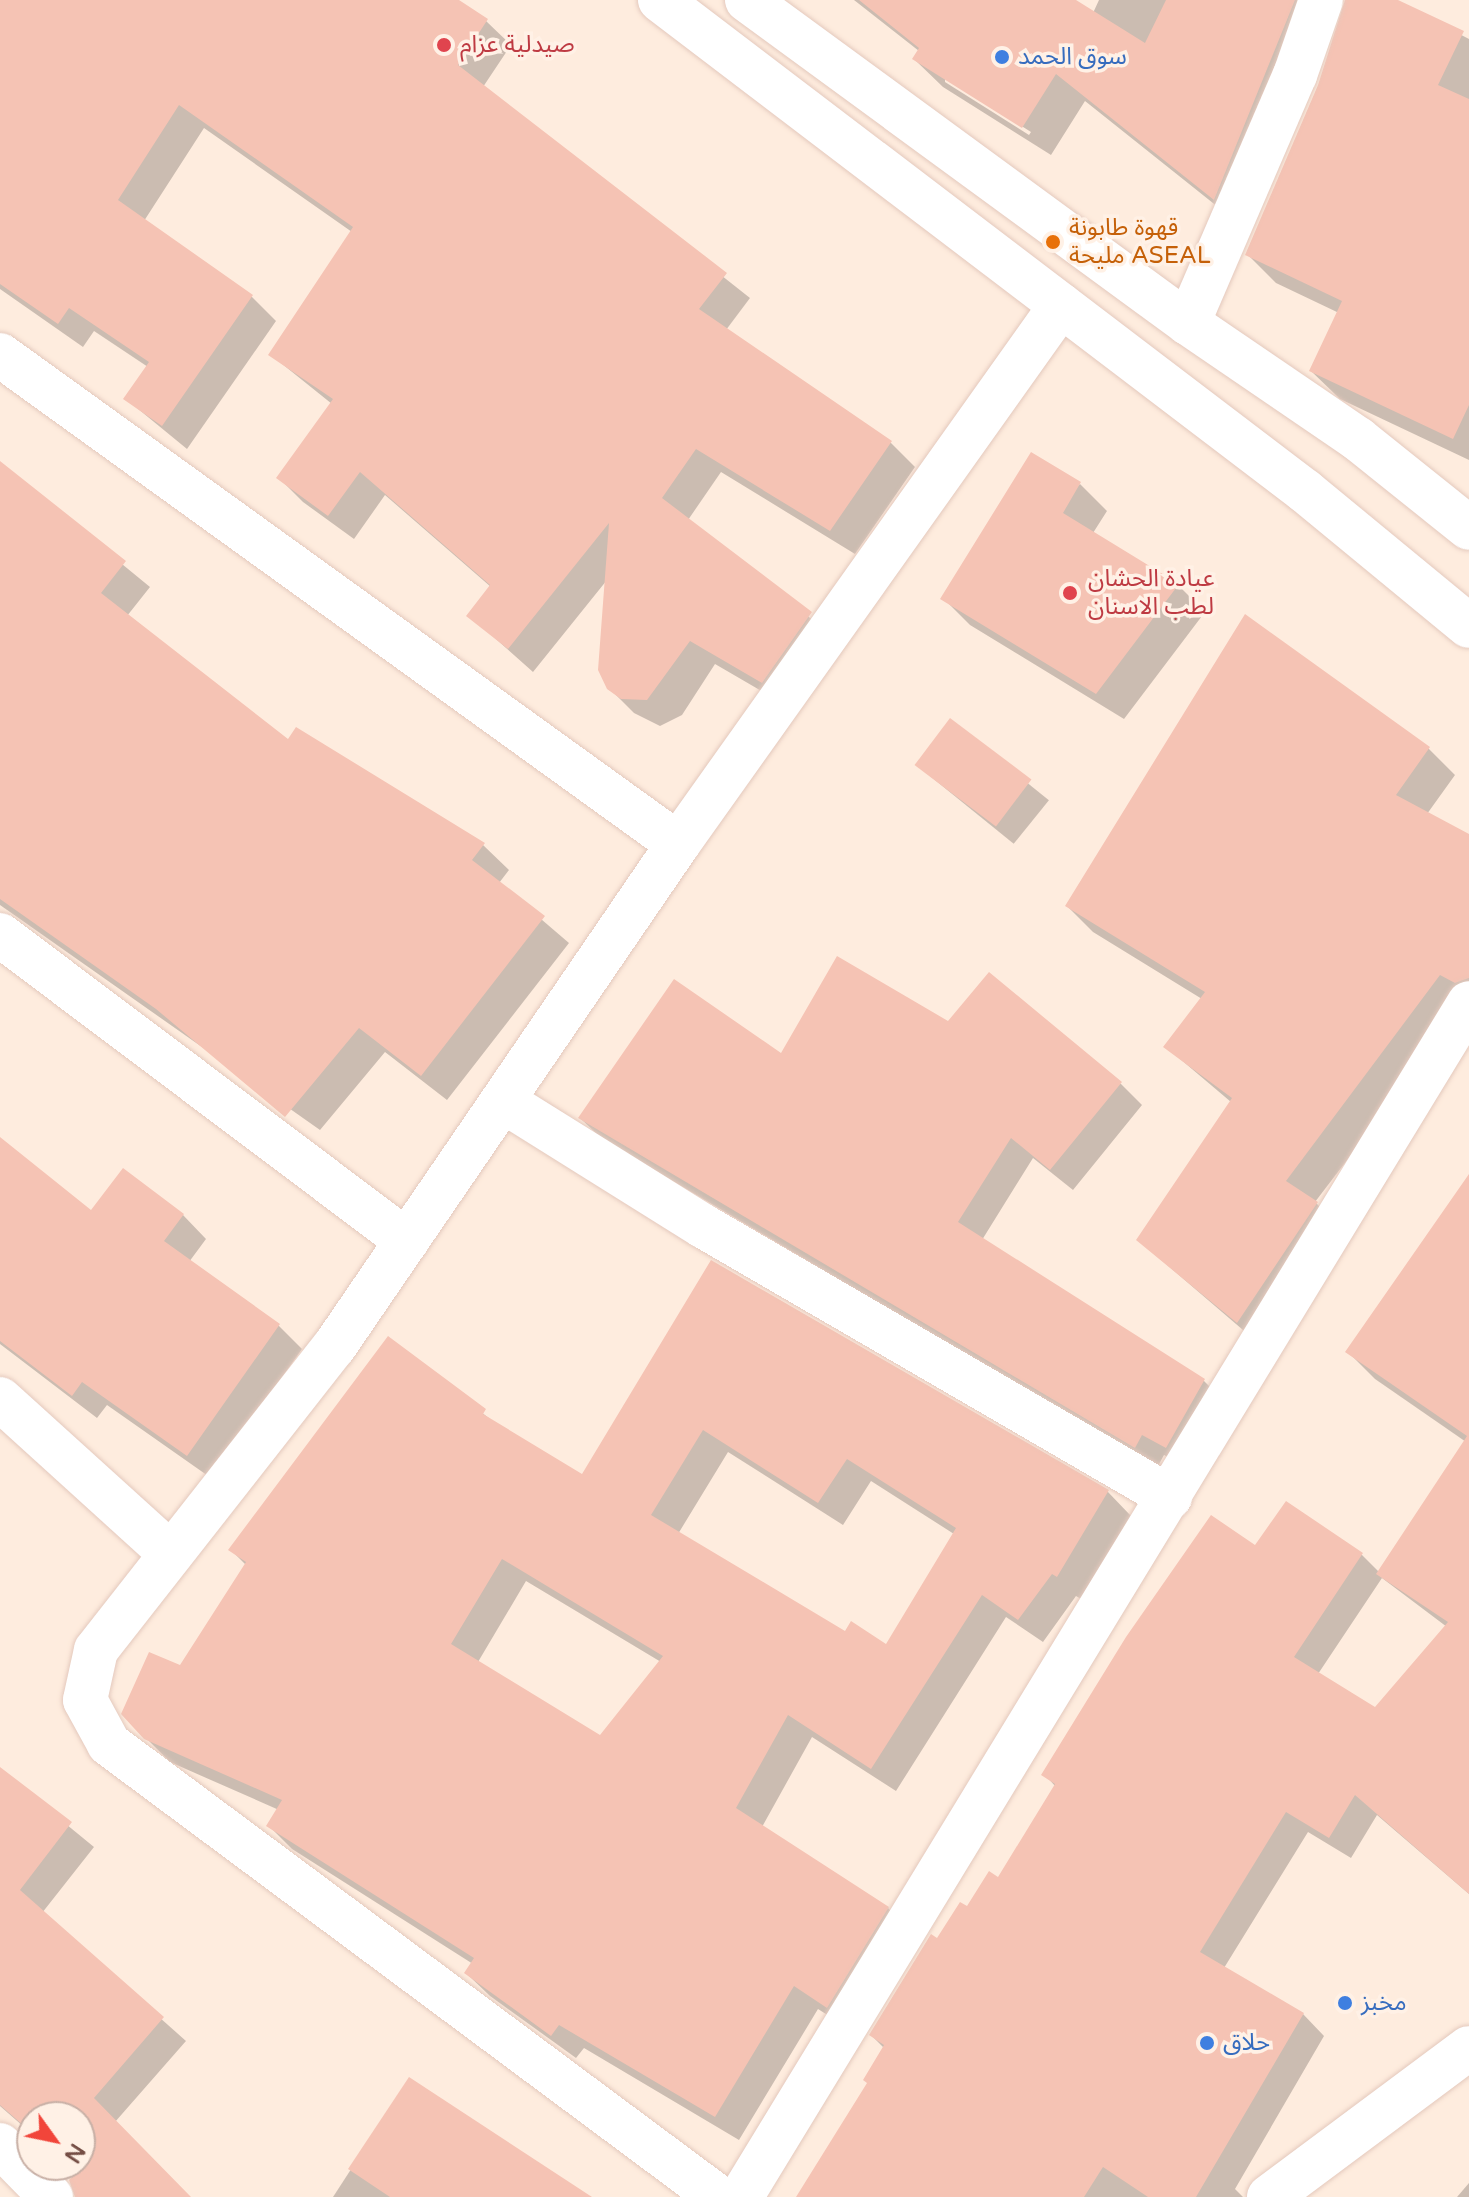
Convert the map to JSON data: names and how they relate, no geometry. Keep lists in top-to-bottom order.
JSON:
{
  "places": [
    "صيدلية عزام",
    "سوق الحمد",
    "قهوة طابونة مليحة ASEAL",
    "عيادة الحشان لطب الاسنان",
    "مخبز",
    "حلاق"
  ],
  "north": "bottom right"
}
